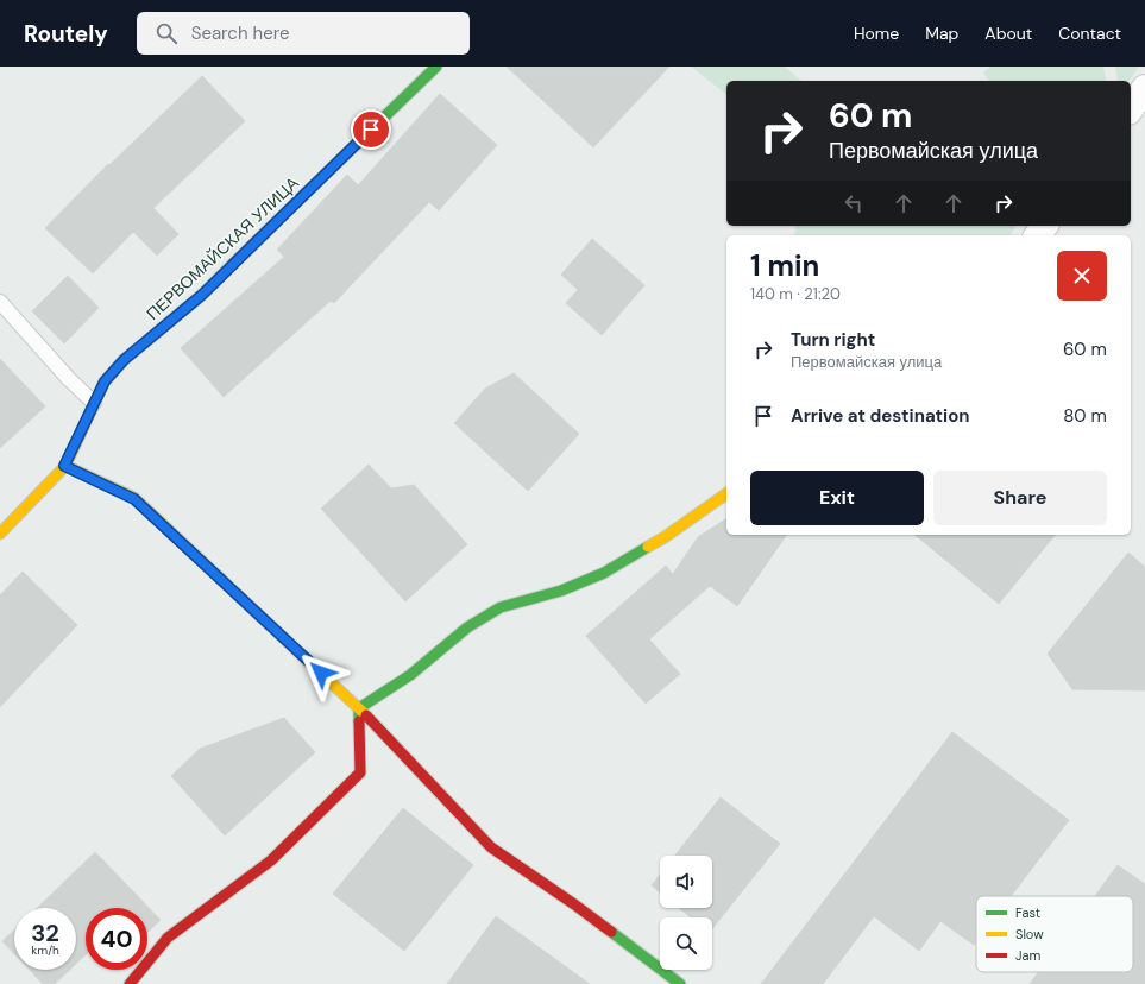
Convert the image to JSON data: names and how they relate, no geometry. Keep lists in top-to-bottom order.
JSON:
{
  "streets": {
    "street": ["ПЕРВОМАЙСКАЯ УЛИЦА"]
  },
  "legend": ["Fast", "Slow", "Jam"],
  "page": {
    "header": "Routely",
    "search": "Search here",
    "nav": [
      "Home",
      "Map",
      "About",
      "Contact"
    ],
    "turn": ["60 m", "Первомайская улица"],
    "heading": ["1 min", "140 m · 21:20"],
    "list": [
      {
        "name": "Turn right",
        "note": "Первомайская улица",
        "value": "60 m"
      },
      {
        "name": "Arrive at destination",
        "value": "80 m"
      }
    ],
    "buttons": ["Exit", "Share"],
    "speed": "32 km/h",
    "limit": "40"
  }
}
